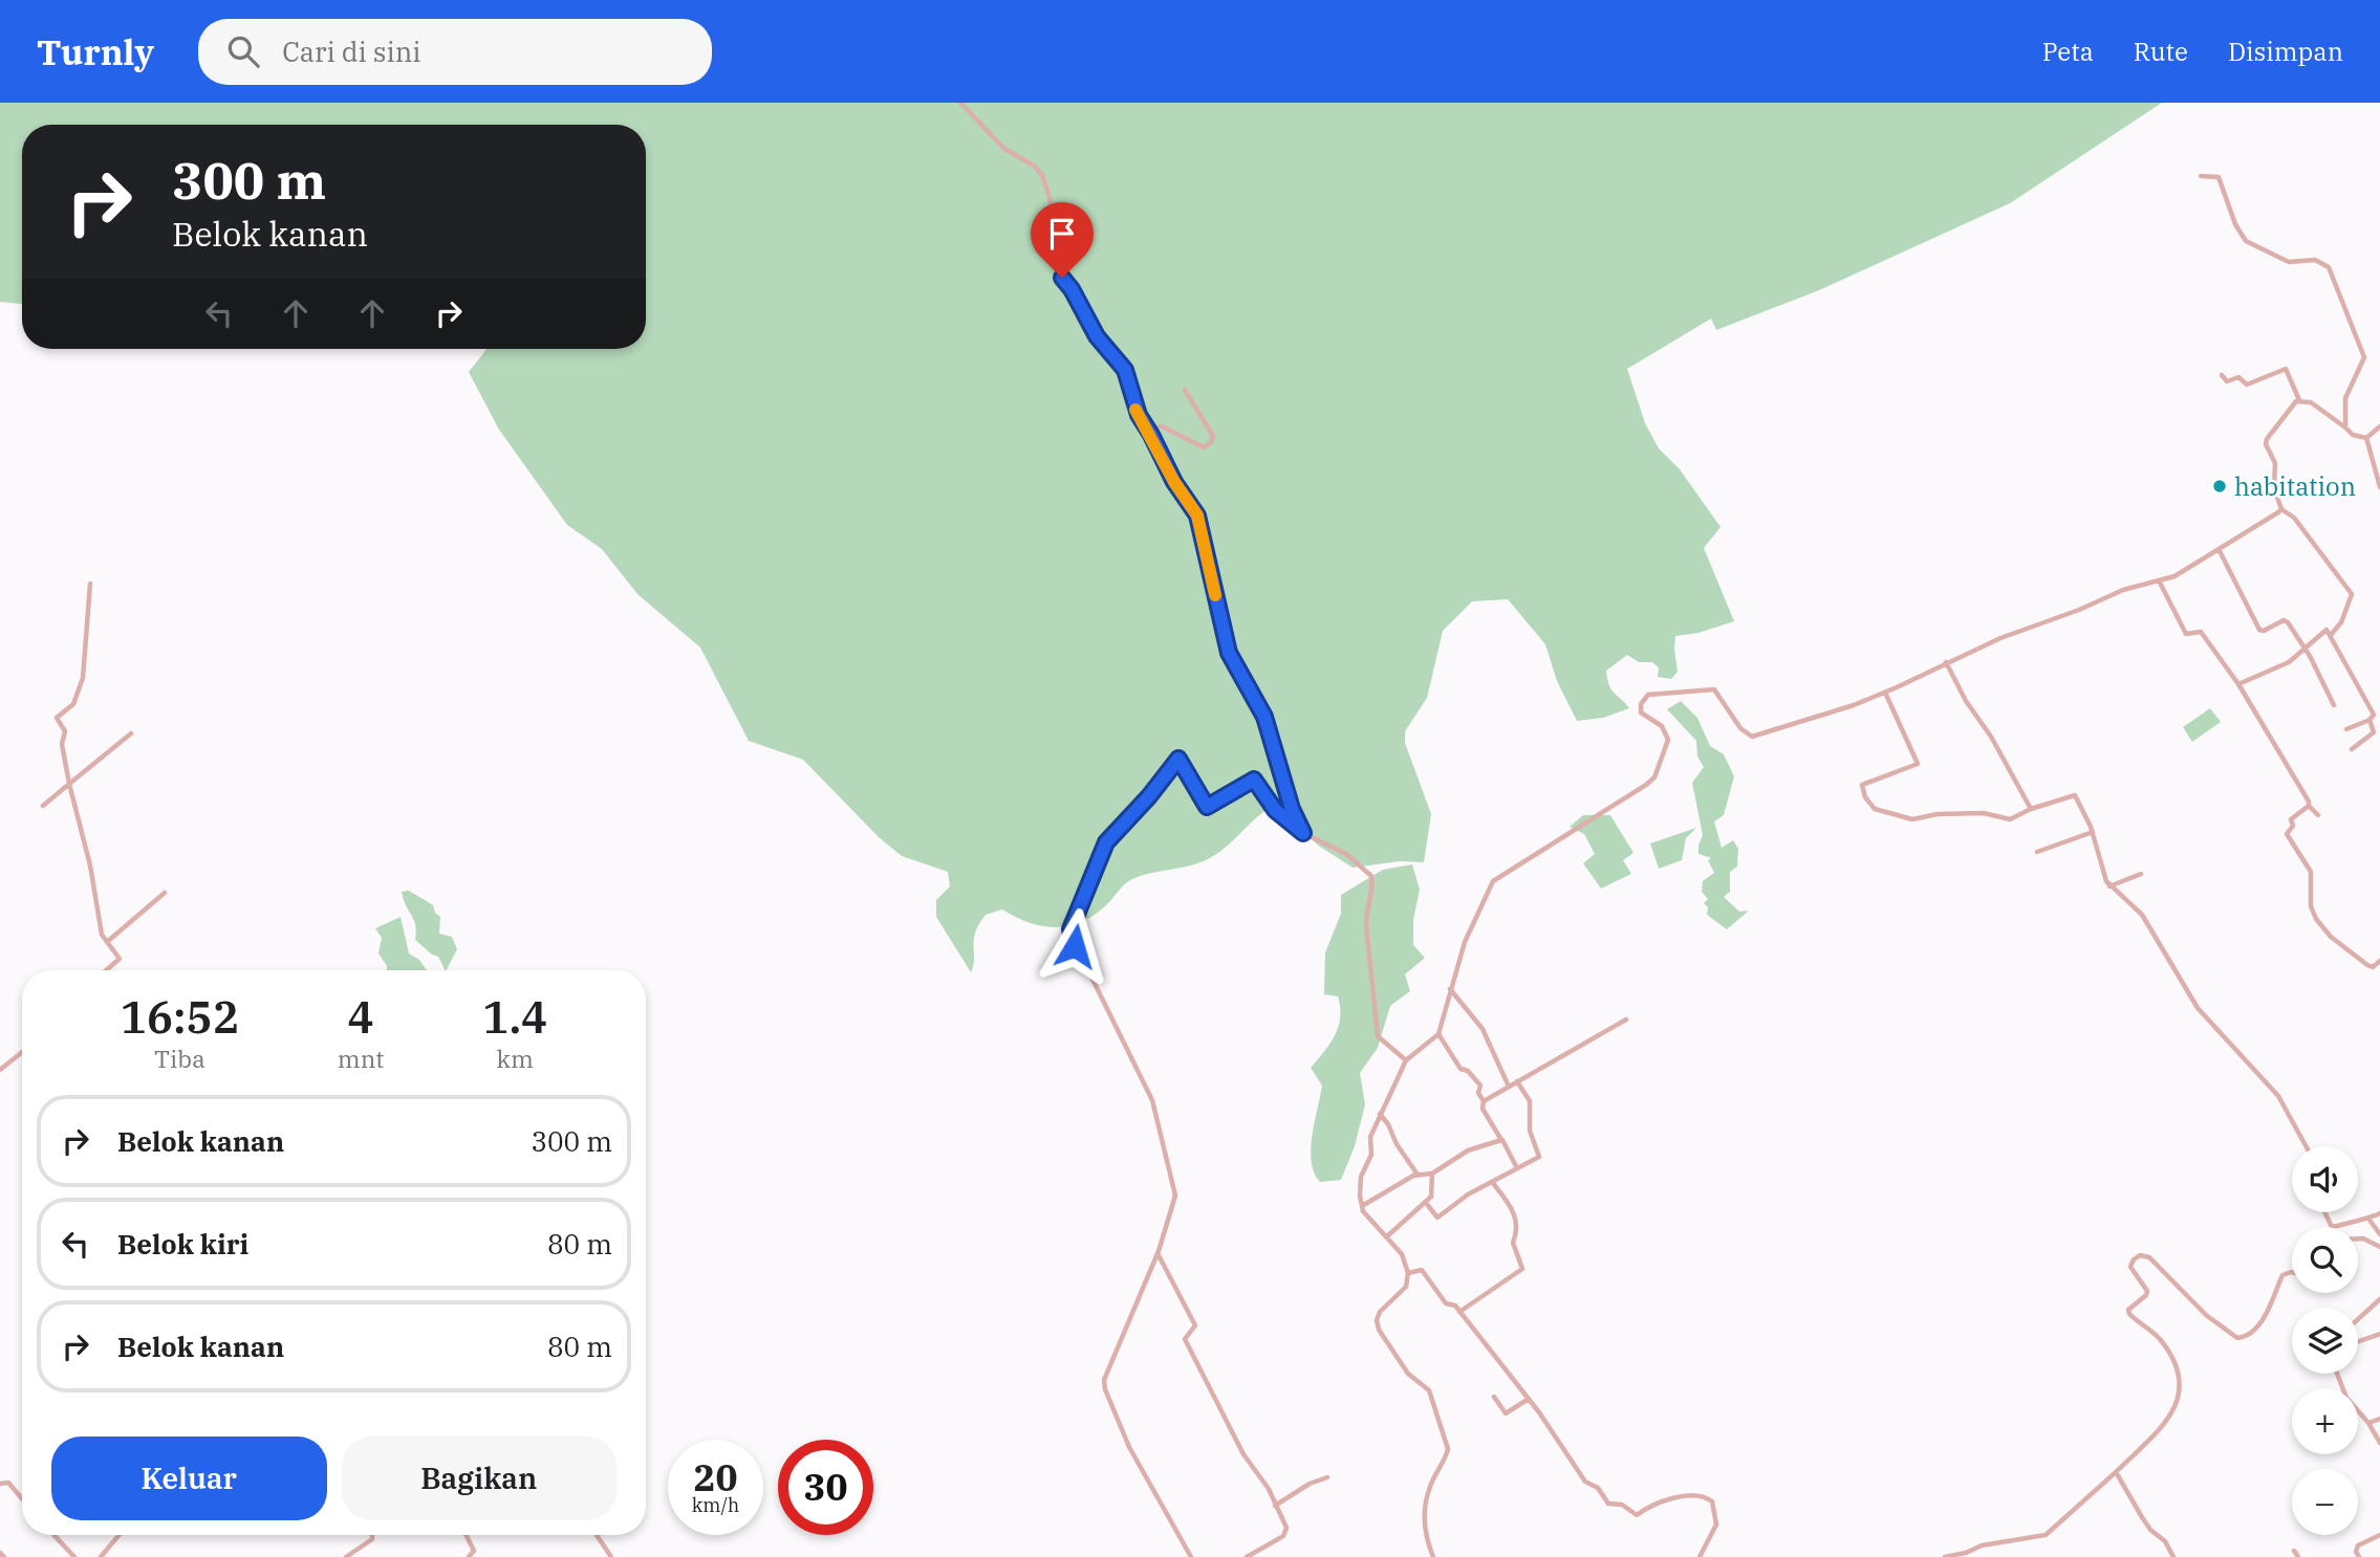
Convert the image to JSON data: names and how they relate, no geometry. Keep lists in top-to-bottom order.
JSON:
{
  "places": ["habitation"],
  "page": {
    "header": "Turnly",
    "search": "Cari di sini",
    "nav": ["Peta", "Rute", "Disimpan"],
    "turn": ["300 m", "Belok kanan"],
    "eta": [
      "16:52",
      "Tiba",
      "4",
      "mnt",
      "1.4",
      "km"
    ],
    "list": [
      {
        "name": "Belok kanan",
        "value": "300 m"
      },
      {
        "name": "Belok kiri",
        "value": "80 m"
      },
      {
        "name": "Belok kanan",
        "value": "80 m"
      }
    ],
    "map_buttons": ["+", "−"],
    "buttons": ["Keluar", "Bagikan"],
    "speed": "20 km/h",
    "limit": "30"
  }
}
